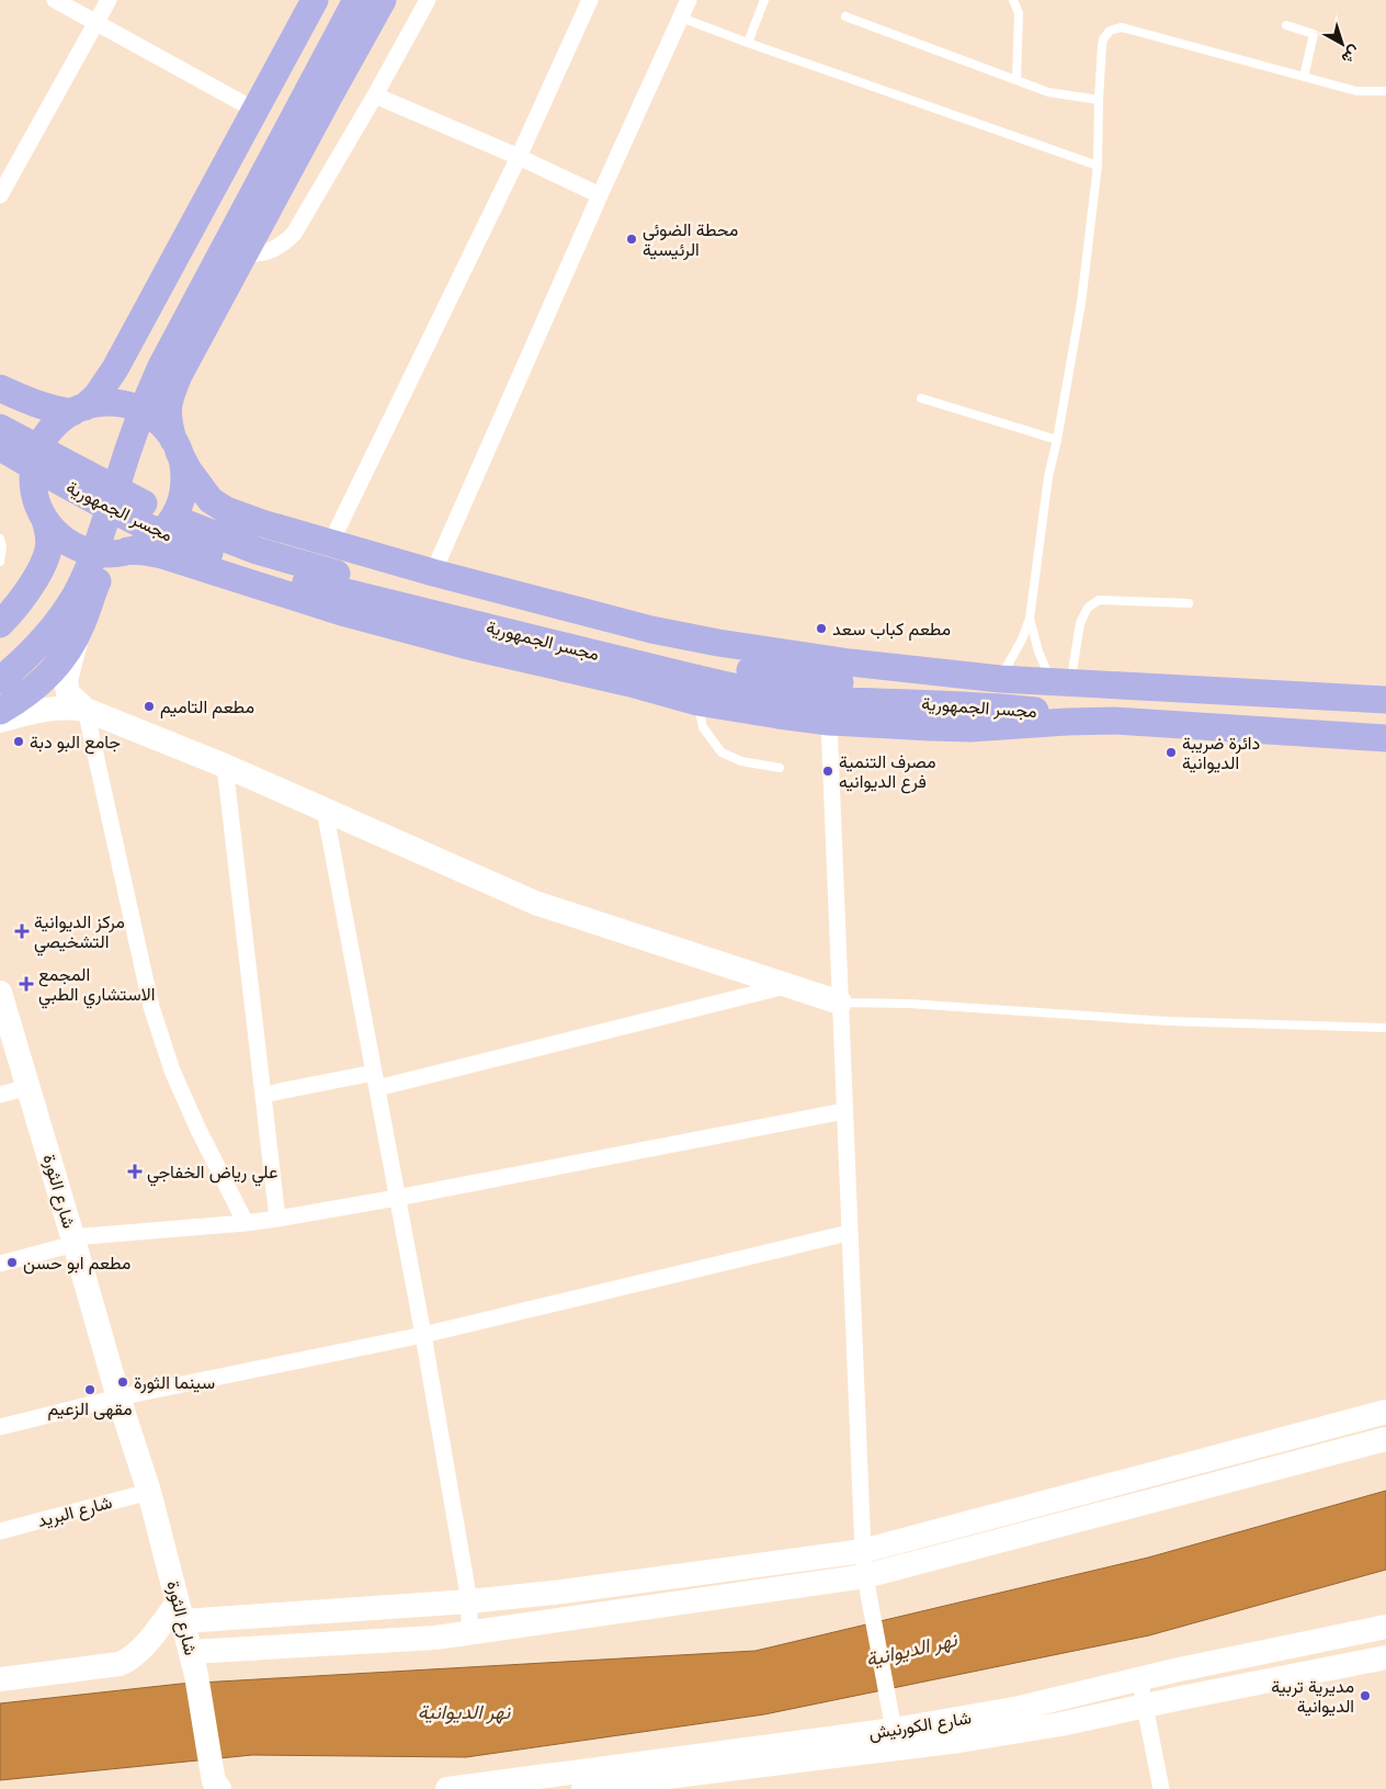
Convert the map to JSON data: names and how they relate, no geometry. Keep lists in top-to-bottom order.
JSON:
{
  "streets": {
    "main road": ["مجسر الجمهورية", "شارع الثورة", "شارع الكورنيش"],
    "street": ["شارع البريد"]
  },
  "crossings": [
    ["شارع الثورة", "شارع البريد"]
  ],
  "water": ["نهر الديوانية"],
  "places": {
    "other": [
      "محطة الضوئي الرئيسية",
      "مطعم كباب سعد",
      "مطعم التاميم",
      "جامع البو دبة",
      "دائرة ضريبة الديوانية",
      "مصرف التنمية فرع الديوانيه",
      "مطعم ابو حسن",
      "سينما الثورة",
      "مقهى الزعيم",
      "مديرية تربية الديوانية"
    ],
    "health": ["مركز الديوانية التشخيصي", "المجمع الاستشاري الطبي", "علي رياض الخفاجي"]
  },
  "north": "bottom right"
}
